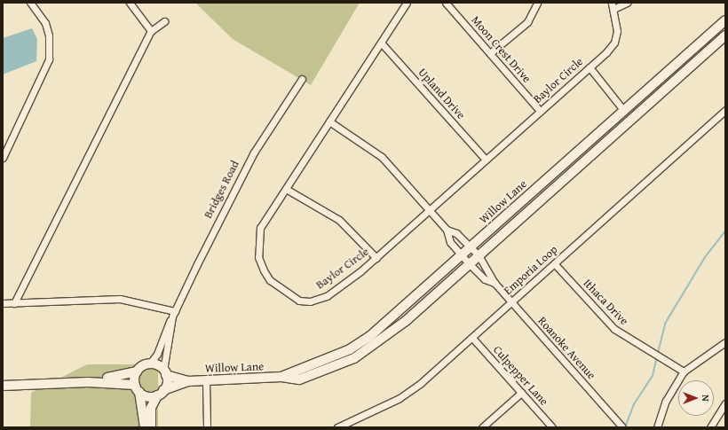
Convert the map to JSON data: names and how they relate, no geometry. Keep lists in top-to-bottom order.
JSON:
{
  "streets": {
    "street": [
      "Moon Crest Drive",
      "Baylor Circle",
      "Upland Drive",
      "Bridges Road",
      "Willow Lane",
      "Emporia Loop",
      "Ithaca Drive",
      "Roanoke Avenue",
      "Culpepper Lane"
    ]
  },
  "crossings": [
    ["Moon Crest Drive", "Baylor Circle"],
    ["Baylor Circle", "Upland Drive"],
    ["Bridges Road", "Willow Lane"],
    ["Willow Lane", "Roanoke Avenue"],
    ["Emporia Loop", "Ithaca Drive"],
    ["Emporia Loop", "Roanoke Avenue"],
    ["Emporia Loop", "Culpepper Lane"]
  ],
  "north": "right"
}
